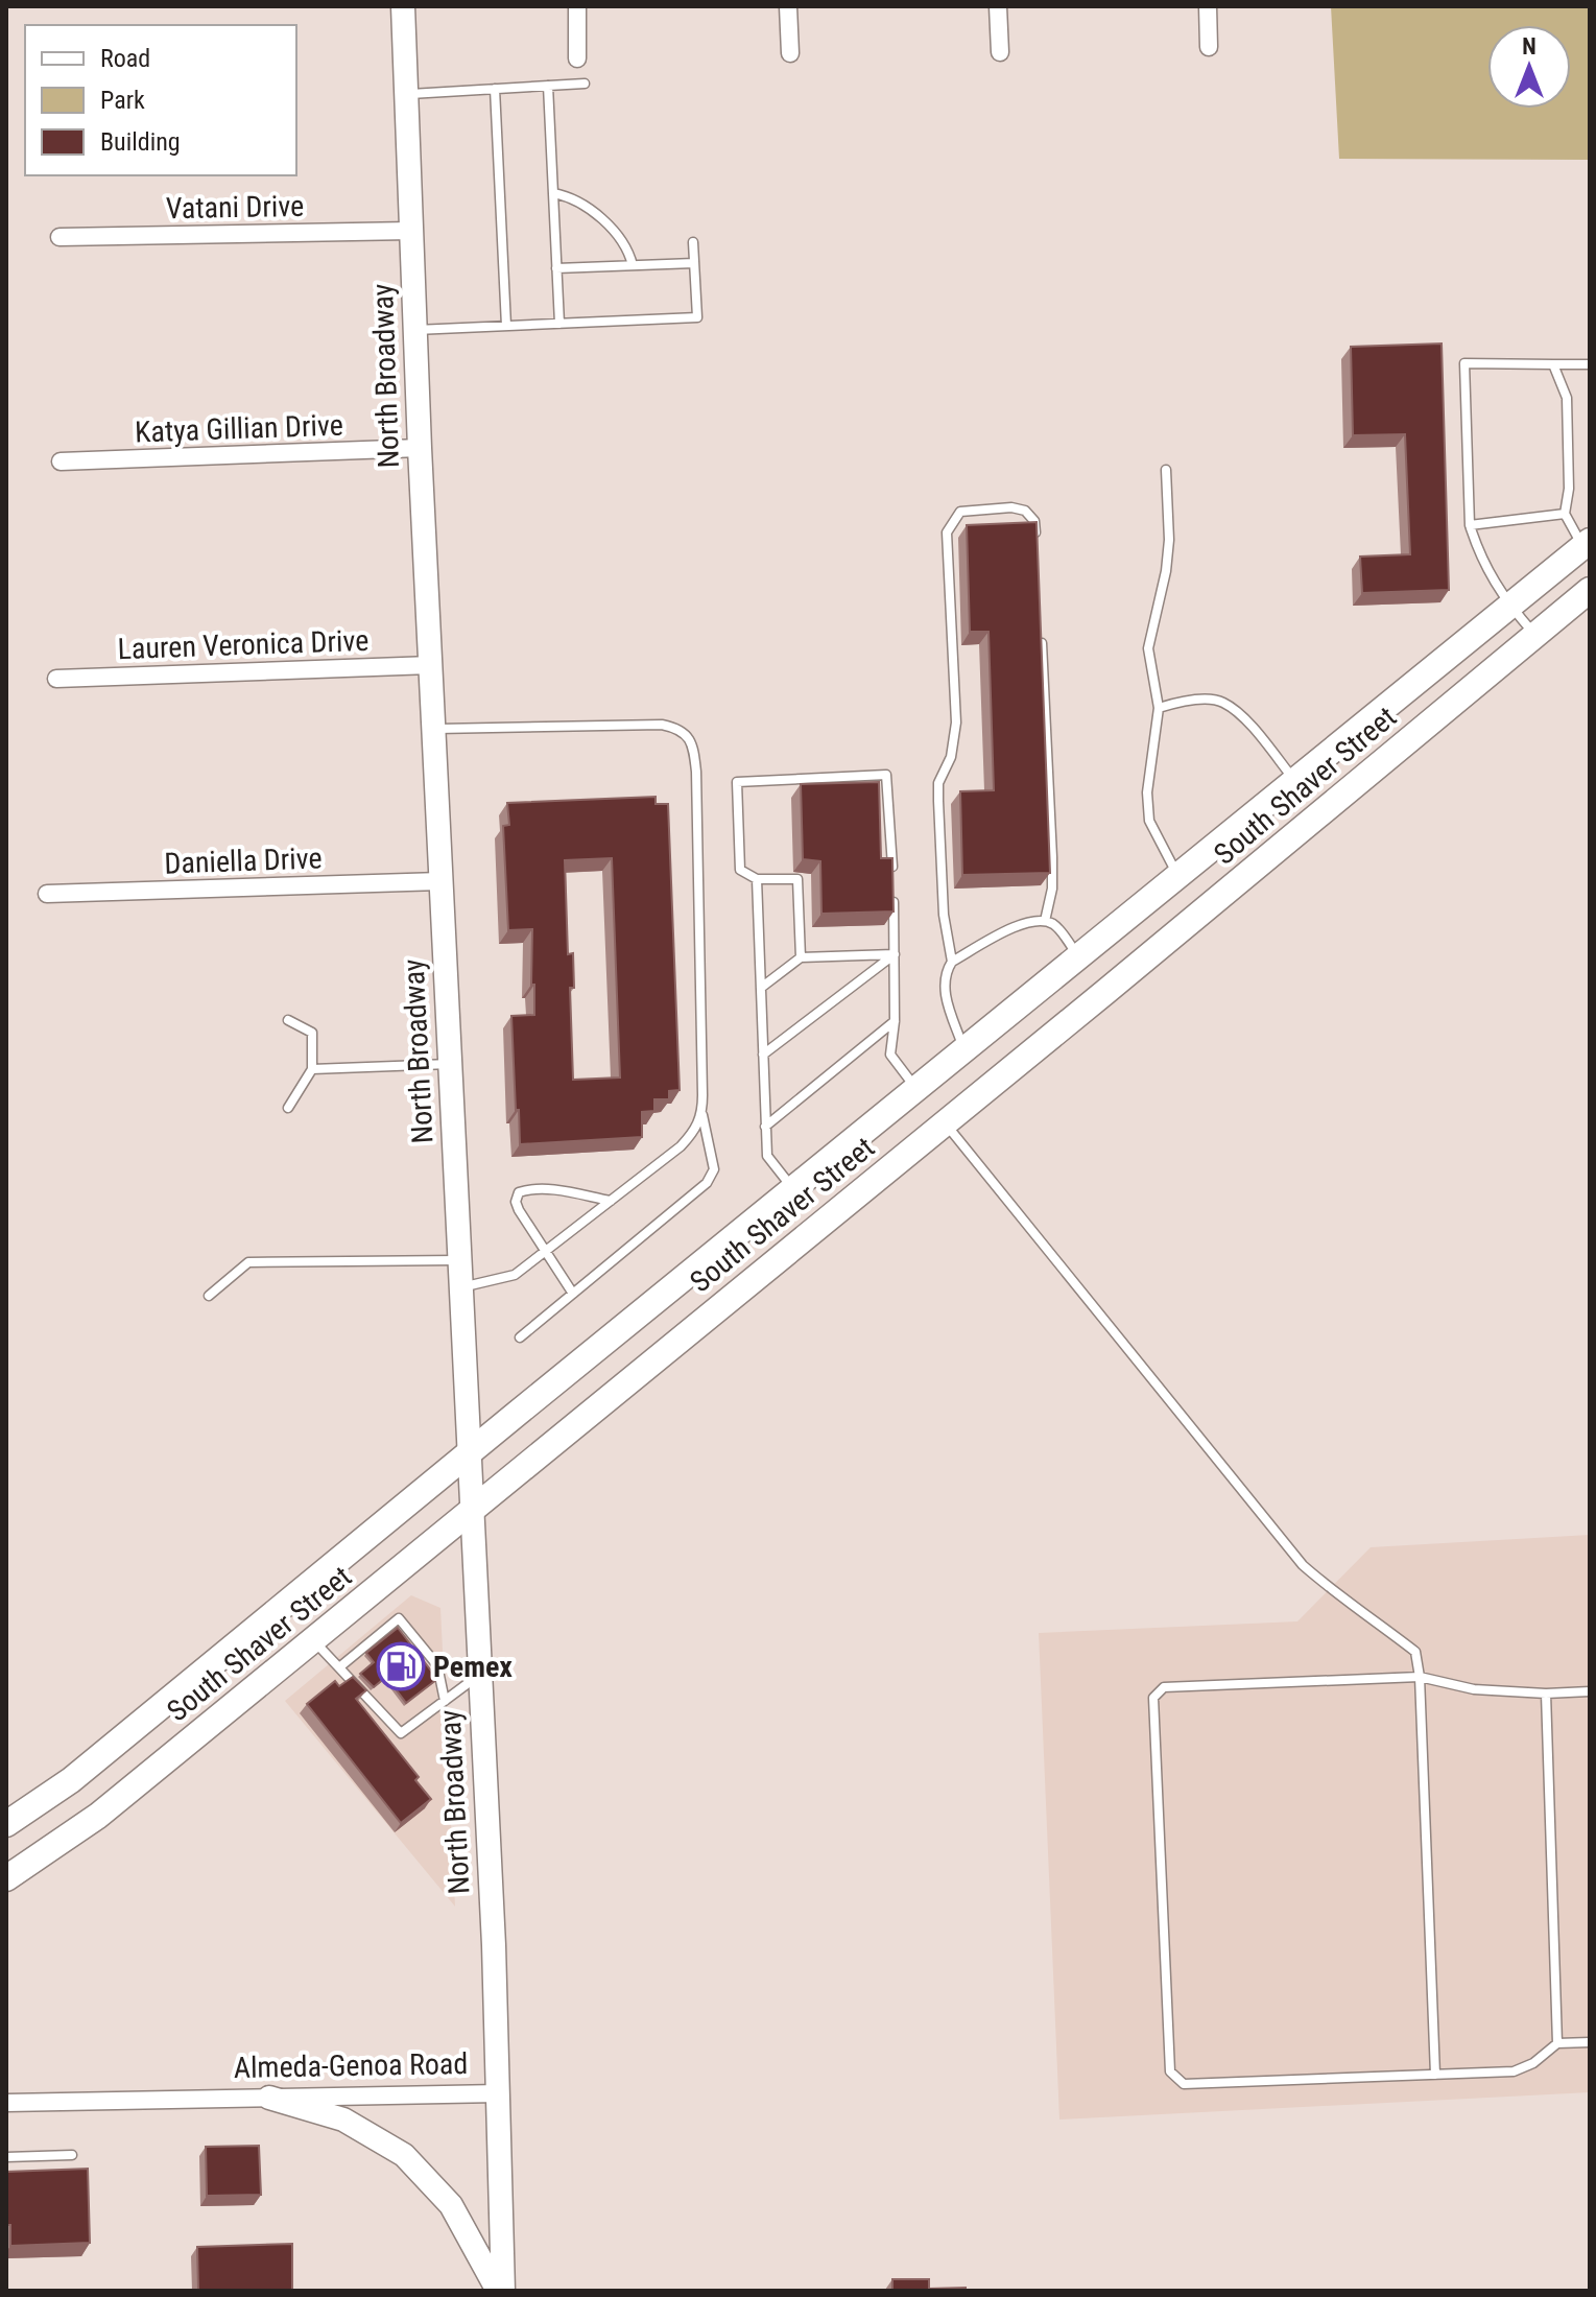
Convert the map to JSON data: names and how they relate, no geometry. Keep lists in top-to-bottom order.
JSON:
{
  "streets": {
    "main road": ["South Shaver Street"],
    "street": [
      "Vatani Drive",
      "North Broadway",
      "Katya Gillian Drive",
      "Lauren Veronica Drive",
      "Daniella Drive",
      "Almeda-Genoa Road"
    ]
  },
  "crossings": [
    ["Vatani Drive", "North Broadway"],
    ["North Broadway", "Katya Gillian Drive"],
    ["North Broadway", "Lauren Veronica Drive"],
    ["North Broadway", "South Shaver Street"],
    ["North Broadway", "Daniella Drive"],
    ["North Broadway", "Almeda-Genoa Road"]
  ],
  "places": {
    "fuel station": ["Pemex"]
  },
  "legend": ["Road", "Park", "Building"],
  "north": "top"
}
